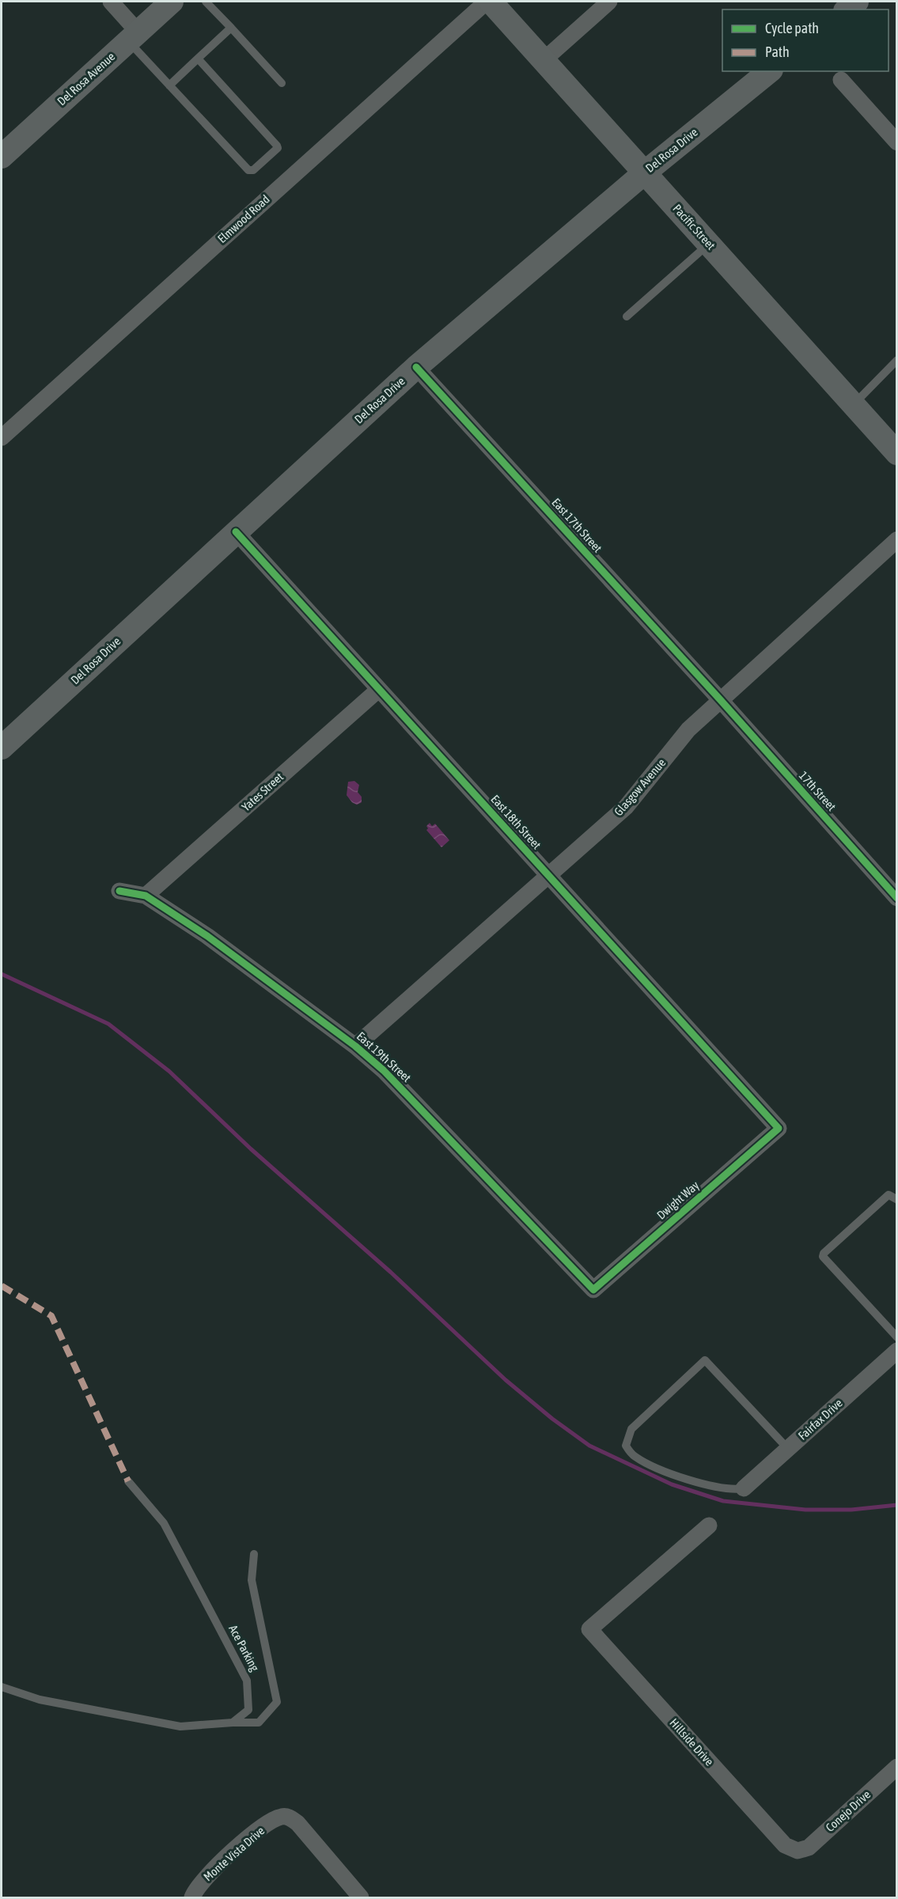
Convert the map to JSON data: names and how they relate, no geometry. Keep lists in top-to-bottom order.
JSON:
{
  "streets": {
    "main road": ["Del Rosa Avenue", "Del Rosa Drive", "Pacific Street"],
    "street": [
      "Elmwood Road",
      "East 17th Street",
      "Glasgow Avenue",
      "17th Street",
      "Yates Street",
      "East 18th Street",
      "East 19th Street",
      "Dwight Way",
      "Fairfax Drive",
      "Hillside Drive",
      "Conejo Drive",
      "Monte Vista Drive"
    ],
    "lane": ["Ace Parking"]
  },
  "crossings": [
    ["Del Rosa Drive", "Pacific Street"],
    ["Del Rosa Drive", "East 17th Street"],
    ["Del Rosa Drive", "East 18th Street"],
    ["East 17th Street", "Glasgow Avenue"],
    ["East 17th Street", "17th Street"],
    ["Glasgow Avenue", "17th Street"],
    ["Glasgow Avenue", "East 18th Street"],
    ["Glasgow Avenue", "East 19th Street"],
    ["Yates Street", "East 18th Street"],
    ["Yates Street", "East 19th Street"],
    ["East 18th Street", "Dwight Way"],
    ["East 19th Street", "Dwight Way"],
    ["Hillside Drive", "Conejo Drive"]
  ],
  "legend": ["Cycle path", "Path"]
}
